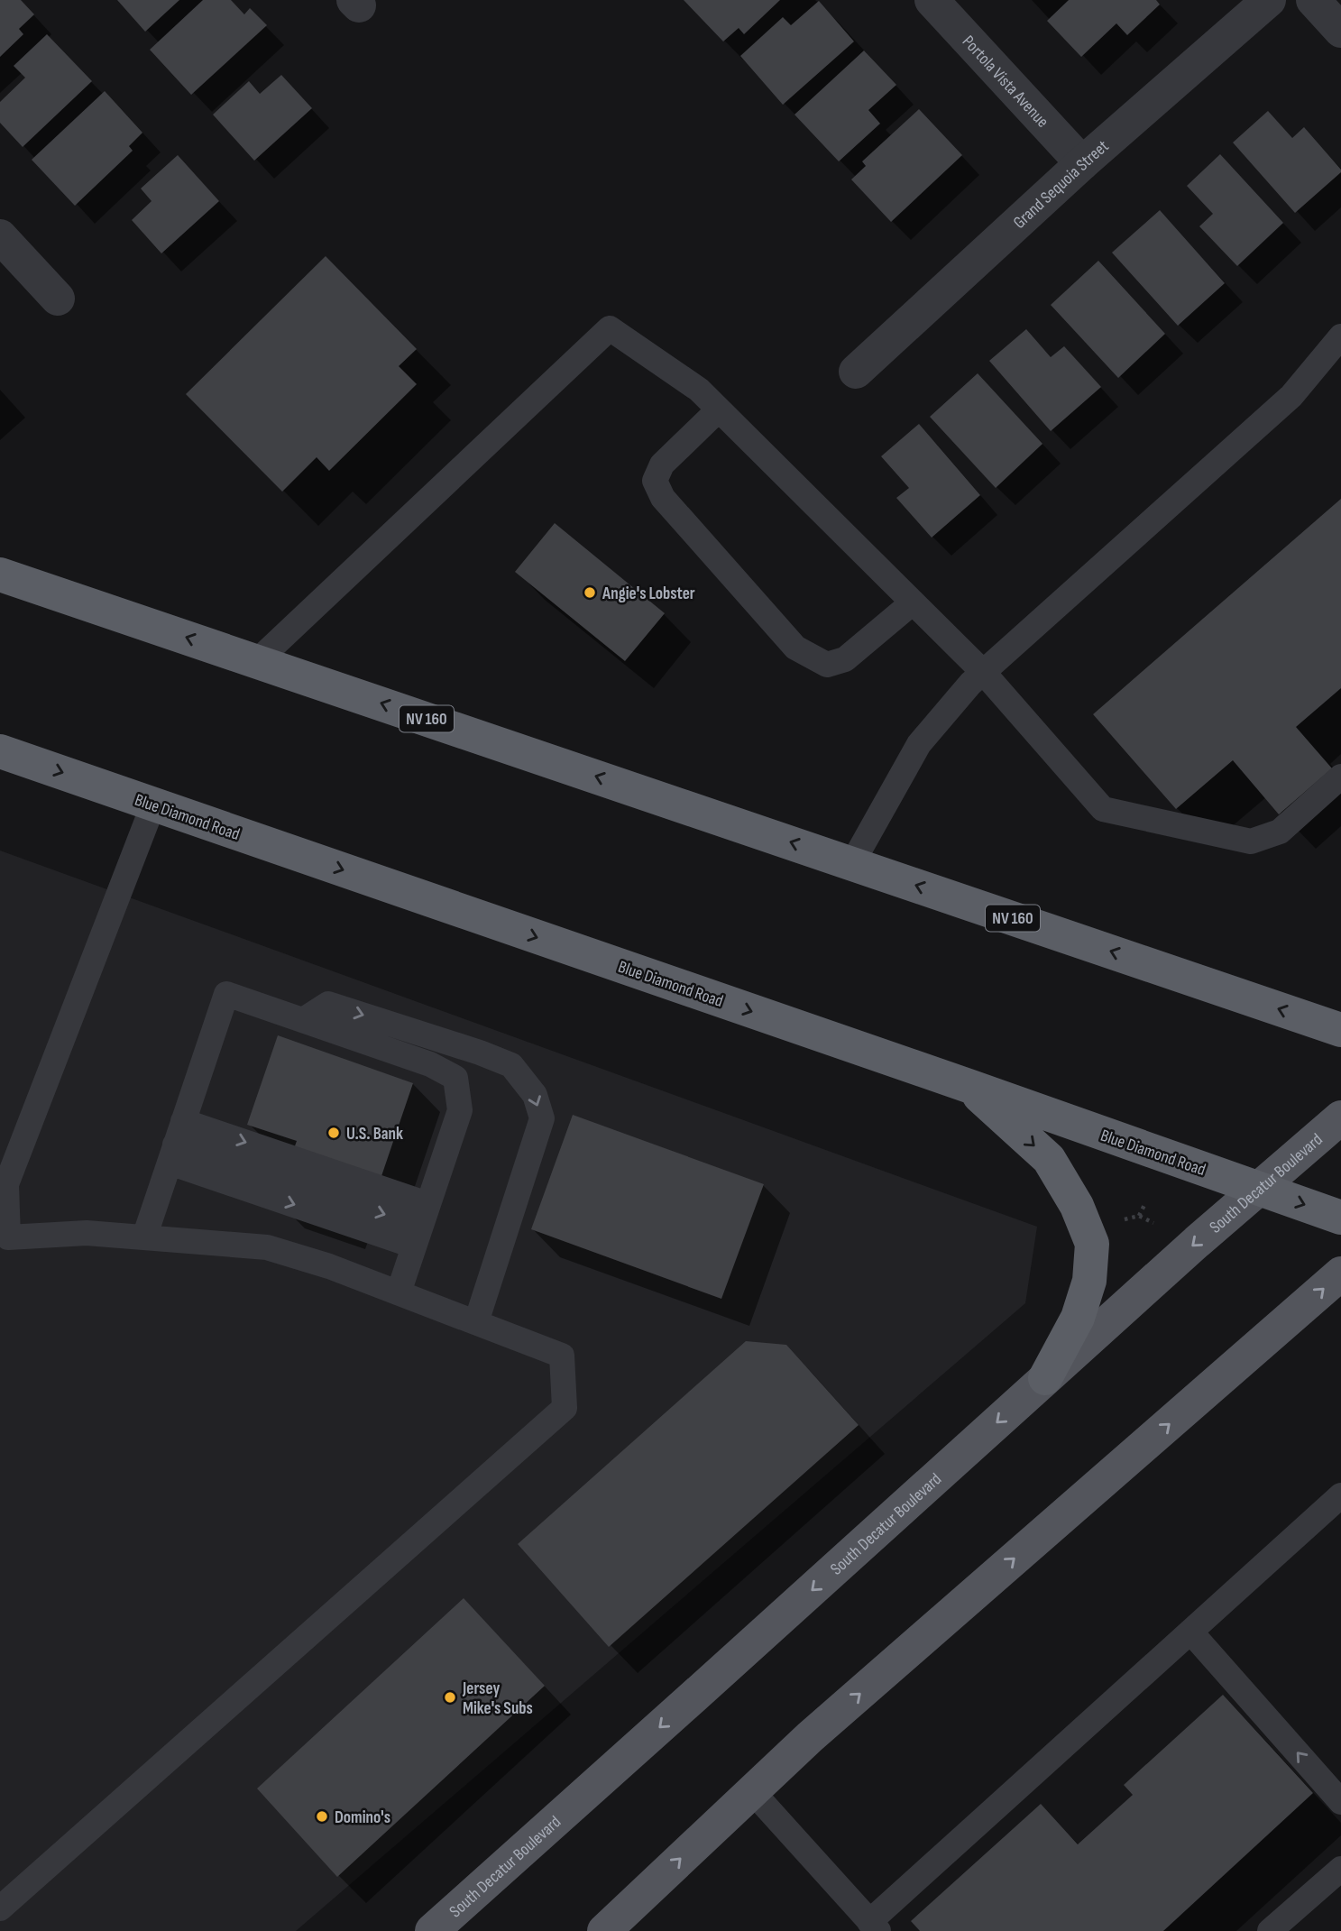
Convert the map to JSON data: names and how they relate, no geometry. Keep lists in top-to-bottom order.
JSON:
{
  "streets": {
    "highway": ["NV 160", "Blue Diamond Road"],
    "main road": ["South Decatur Boulevard"],
    "street": ["Portola Vista Avenue", "Grand Sequoia Street"]
  },
  "crossings": [
    ["Portola Vista Avenue", "Grand Sequoia Street"],
    ["Blue Diamond Road", "South Decatur Boulevard"]
  ],
  "places": [
    "Angie's Lobster",
    "U.S. Bank",
    "Jersey Mike's Subs",
    "Domino's"
  ]
}
